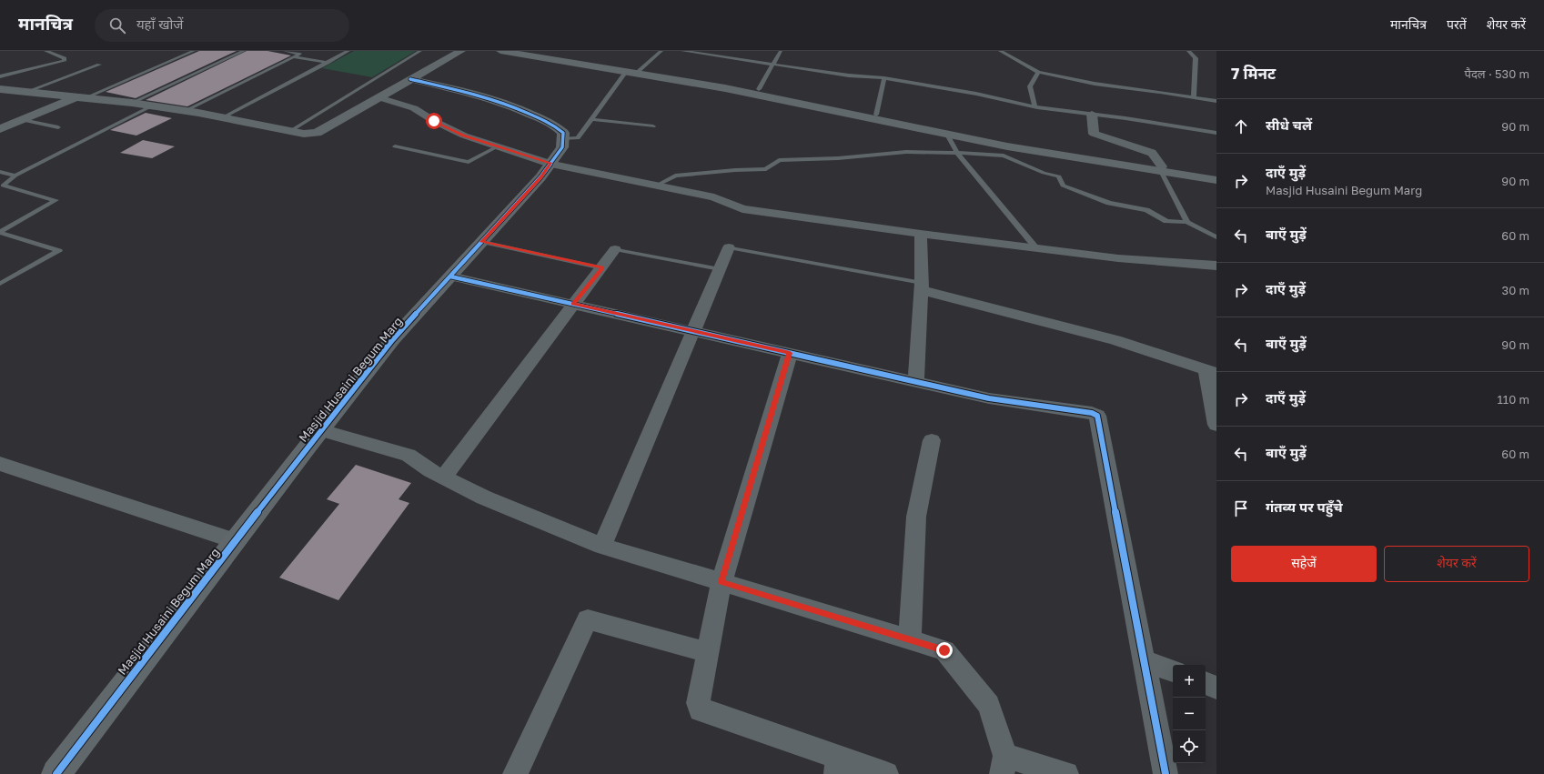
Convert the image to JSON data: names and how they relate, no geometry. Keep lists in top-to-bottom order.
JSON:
{
  "streets": {
    "street": ["Masjid Husaini Begum Marg"]
  },
  "page": {
    "header": "मानचित्र",
    "search": "यहाँ खोजें",
    "nav": ["मानचित्र", "परतें", "शेयर करें"],
    "heading": ["7 मिनट", "पैदल · 530 m"],
    "list": [
      ["सीधे चलें", "90 m"],
      ["दाएँ मुड़ें", "Masjid Husaini Begum Marg", "90 m"],
      ["बाएँ मुड़ें", "60 m"],
      ["दाएँ मुड़ें", "30 m"],
      ["बाएँ मुड़ें", "90 m"],
      ["दाएँ मुड़ें", "110 m"],
      ["बाएँ मुड़ें", "60 m"],
      "गंतव्य पर पहुँचे"
    ],
    "buttons": ["सहेजें", "शेयर करें"],
    "map_buttons": ["+", "−"]
  }
}
